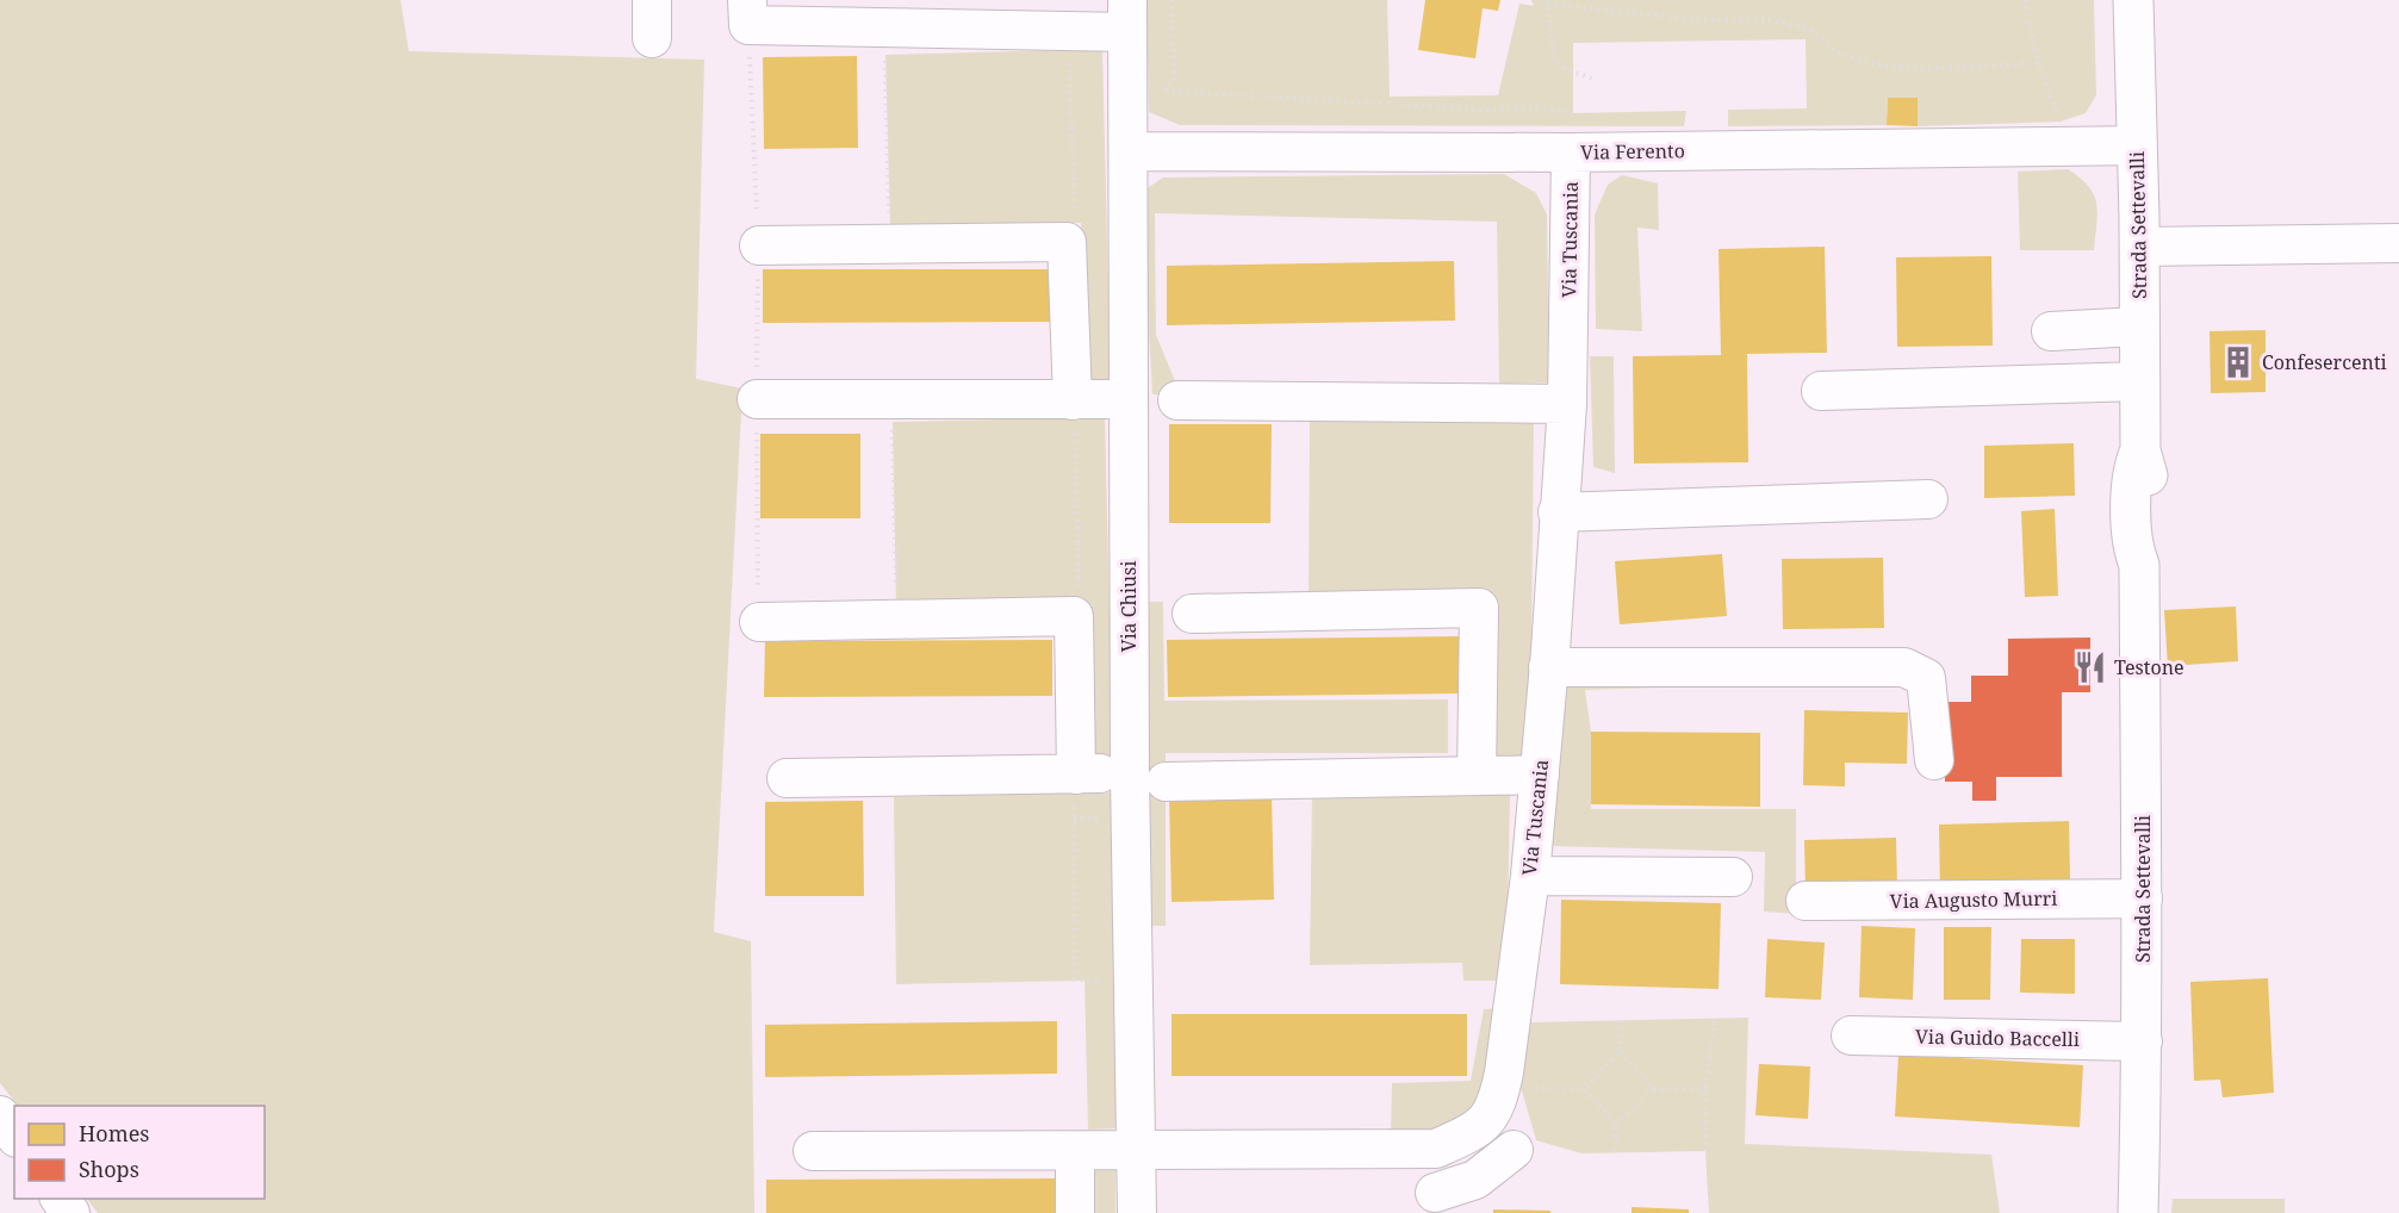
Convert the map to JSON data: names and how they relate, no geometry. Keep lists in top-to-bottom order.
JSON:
{
  "streets": {
    "main road": ["Strada Settevalli"],
    "street": [
      "Via Ferento",
      "Via Tuscania",
      "Via Chiusi",
      "Via Augusto Murri",
      "Via Guido Baccelli"
    ]
  },
  "crossings": [
    ["Via Ferento", "Strada Settevalli"],
    ["Via Ferento", "Via Tuscania"],
    ["Via Ferento", "Via Chiusi"],
    ["Strada Settevalli", "Via Augusto Murri"],
    ["Strada Settevalli", "Via Guido Baccelli"]
  ],
  "places": {
    "building": ["Confesercenti"],
    "restaurant": ["Testone"]
  },
  "legend": ["Homes", "Shops"]
}
